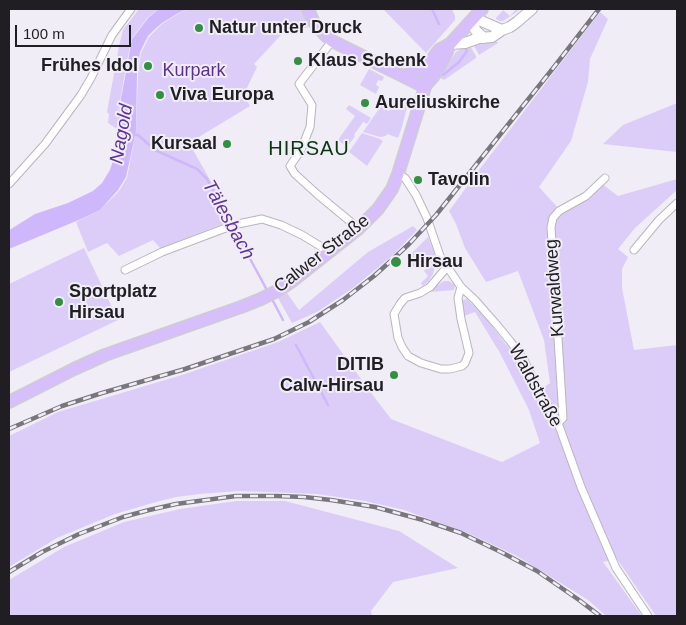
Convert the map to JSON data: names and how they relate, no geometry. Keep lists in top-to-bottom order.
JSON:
{
  "streets": {
    "main road": ["Calwer Straße"],
    "street": ["Kurwaldweg", "Waldstraße"]
  },
  "crossings": [
    ["Calwer Straße", "Waldstraße"],
    ["Kurwaldweg", "Waldstraße"]
  ],
  "districts": ["HIRSAU"],
  "water": ["Nagold", "Tälesbach"],
  "parks": ["Kurpark"],
  "places": [
    "Natur unter Druck",
    "Klaus Schenk",
    "Frühes Idol",
    "Viva Europa",
    "Aureliuskirche",
    "Kursaal",
    "Tavolin",
    "Hirsau",
    "Sportplatz Hirsau",
    "DITIB Calw-Hirsau"
  ],
  "scale_bar": "100 m"
}
